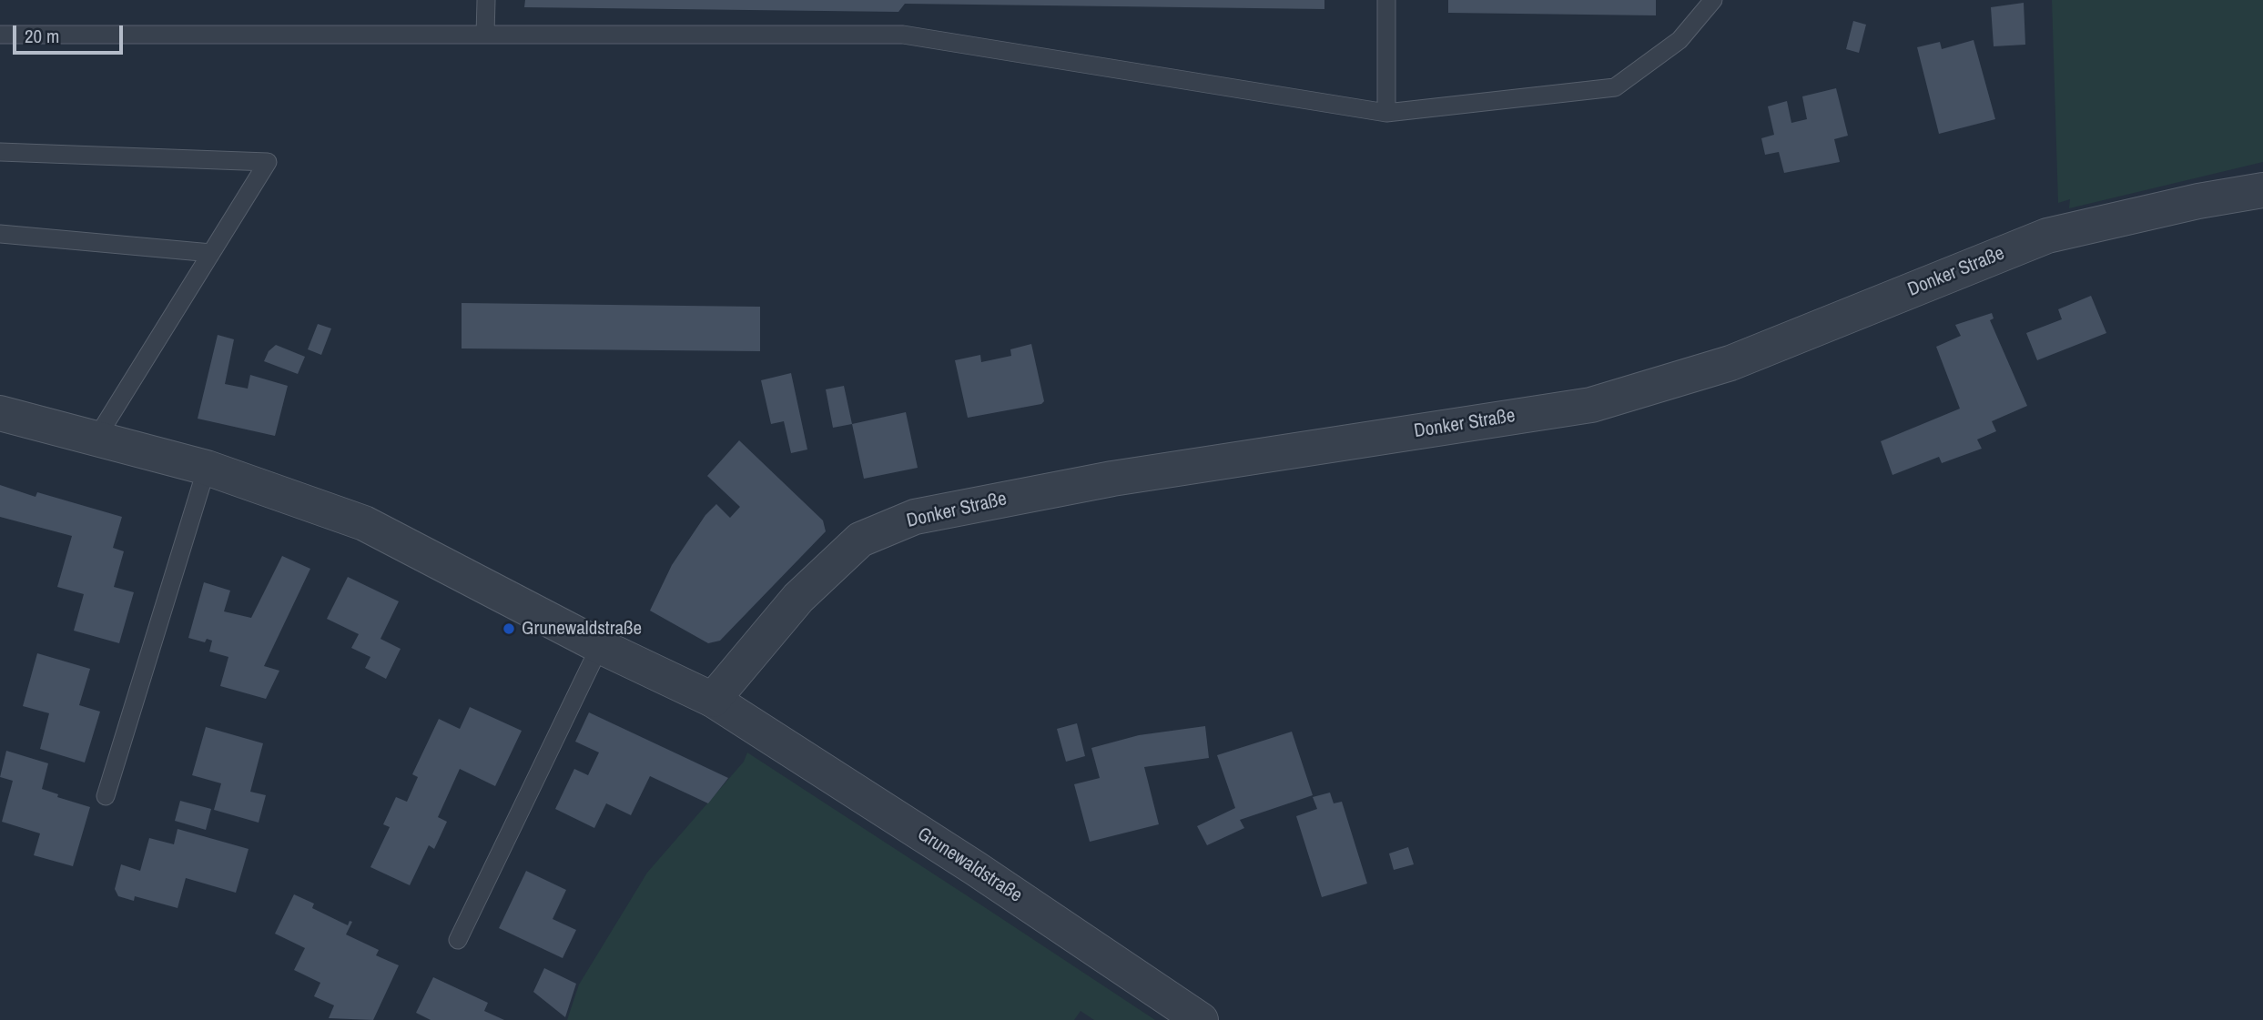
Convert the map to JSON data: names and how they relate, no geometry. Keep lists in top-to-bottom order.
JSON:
{
  "streets": {
    "street": ["Donker Straße", "Grunewaldstraße"]
  },
  "crossings": [
    ["Donker Straße", "Grunewaldstraße"]
  ],
  "places": ["Grunewaldstraße"],
  "scale_bar": "20 m"
}
